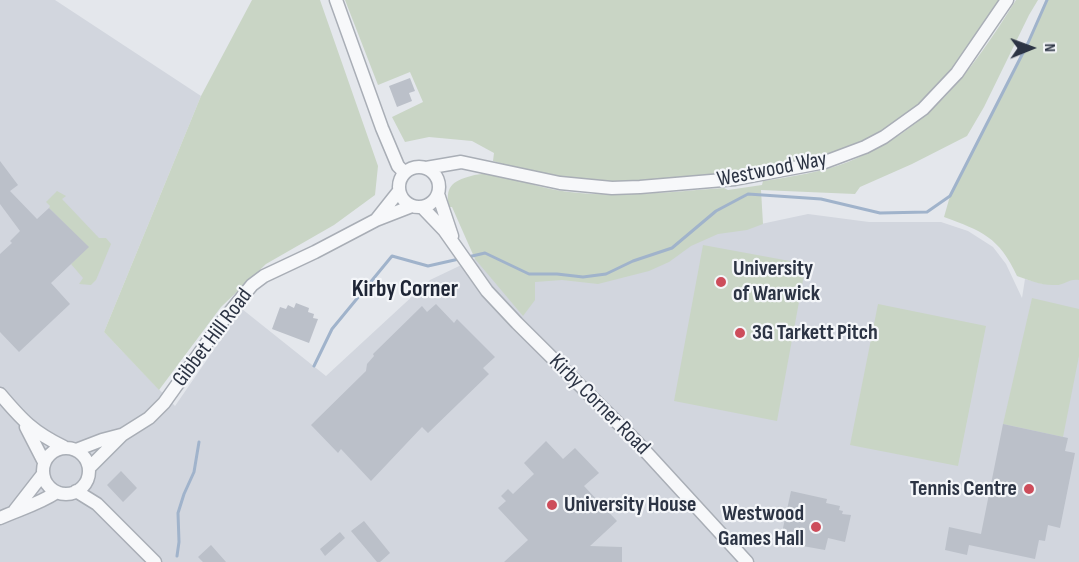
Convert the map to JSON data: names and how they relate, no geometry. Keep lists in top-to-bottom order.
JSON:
{
  "streets": {
    "street": ["Westwood Way", "Gibbet Hill Road", "Kirby Corner Road"]
  },
  "crossings": [
    ["Westwood Way", "Gibbet Hill Road"],
    ["Westwood Way", "Kirby Corner Road"],
    ["Gibbet Hill Road", "Kirby Corner Road"]
  ],
  "districts": ["Kirby Corner"],
  "places": [
    "University of Warwick",
    "3G Tarkett Pitch",
    "Tennis Centre",
    "University House",
    "Westwood Games Hall"
  ],
  "north": "right"
}
